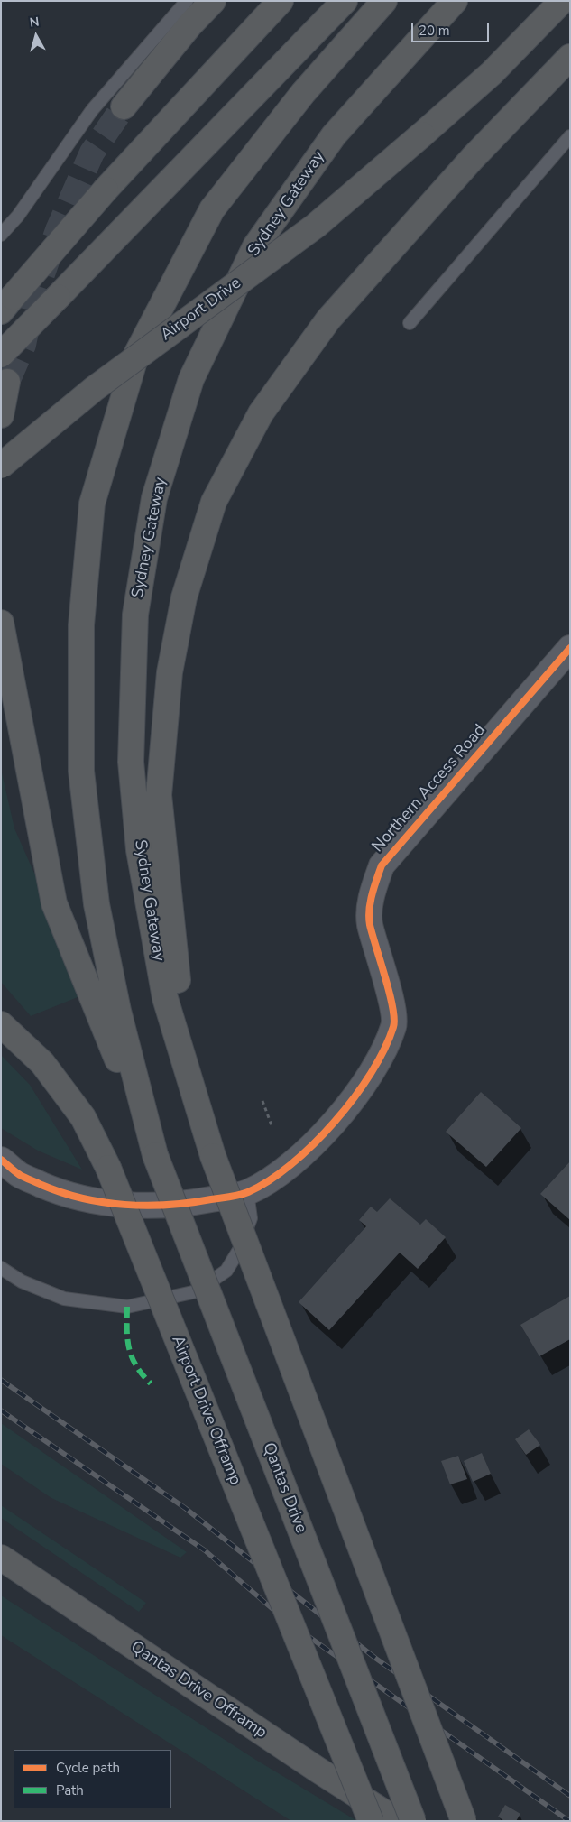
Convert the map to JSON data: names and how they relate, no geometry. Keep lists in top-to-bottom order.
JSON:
{
  "streets": {
    "highway": [
      "Sydney Gateway",
      "Airport Drive",
      "Airport Drive Offramp",
      "Qantas Drive",
      "Qantas Drive Offramp"
    ],
    "street": ["Northern Access Road"]
  },
  "legend": ["Cycle path", "Path"],
  "scale_bar": "20 m",
  "north": "top"
}
